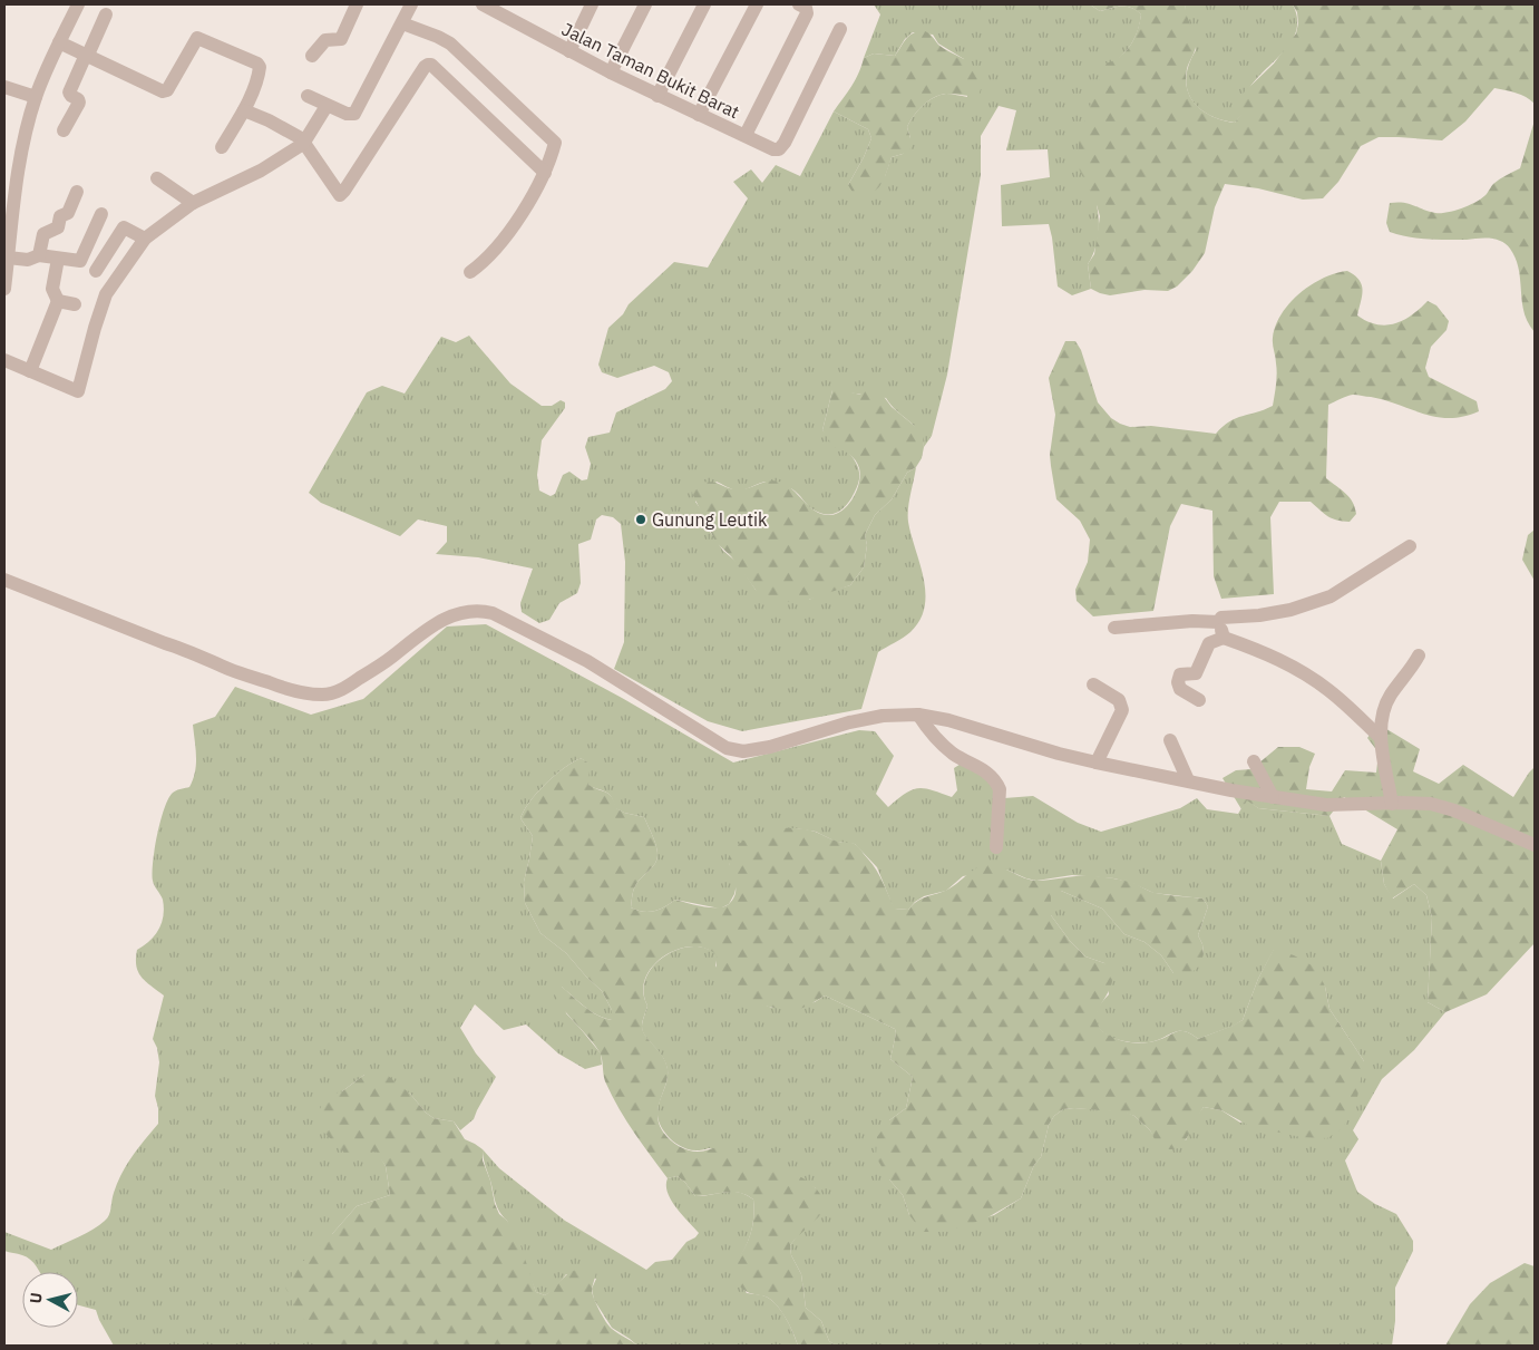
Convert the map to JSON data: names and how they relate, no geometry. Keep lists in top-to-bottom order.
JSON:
{
  "streets": {
    "street": ["Jalan Taman Bukit Barat"]
  },
  "places": ["Gunung Leutik"],
  "north": "left"
}
